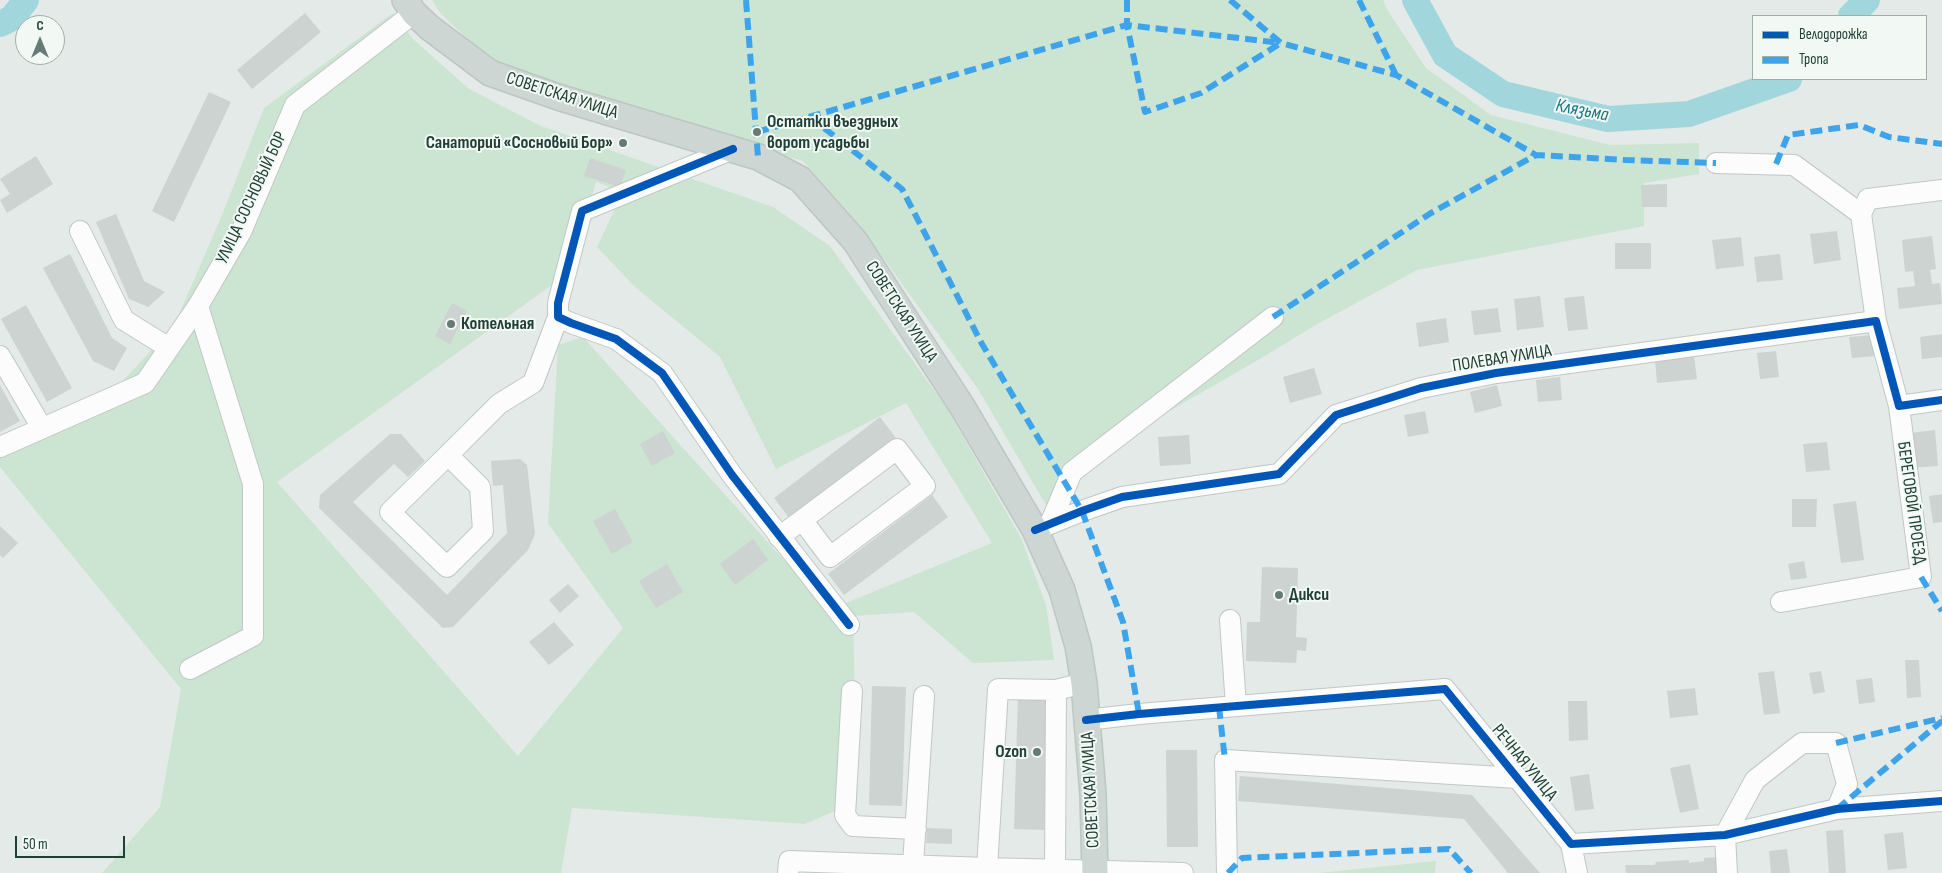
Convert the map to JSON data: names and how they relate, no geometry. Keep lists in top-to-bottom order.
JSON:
{
  "streets": {
    "main road": ["СОВЕТСКАЯ УЛИЦА"],
    "street": [
      "УЛИЦА СОСНОВЫЙ БОР",
      "ПОЛЕВАЯ УЛИЦА",
      "БЕРЕГОВОЙ ПРОЕЗД",
      "РЕЧНАЯ УЛИЦА"
    ]
  },
  "crossings": [
    ["СОВЕТСКАЯ УЛИЦА", "УЛИЦА СОСНОВЫЙ БОР"],
    ["СОВЕТСКАЯ УЛИЦА", "ПОЛЕВАЯ УЛИЦА"],
    ["СОВЕТСКАЯ УЛИЦА", "РЕЧНАЯ УЛИЦА"]
  ],
  "water": ["Клязьма"],
  "places": [
    "Остатки въездных ворот усадьбы",
    "Санаторий «Сосновый Бор»",
    "Котельная",
    "Дикси",
    "Ozon"
  ],
  "legend": ["Велодорожка", "Тропа"],
  "scale_bar": "50 m",
  "north": "top"
}
